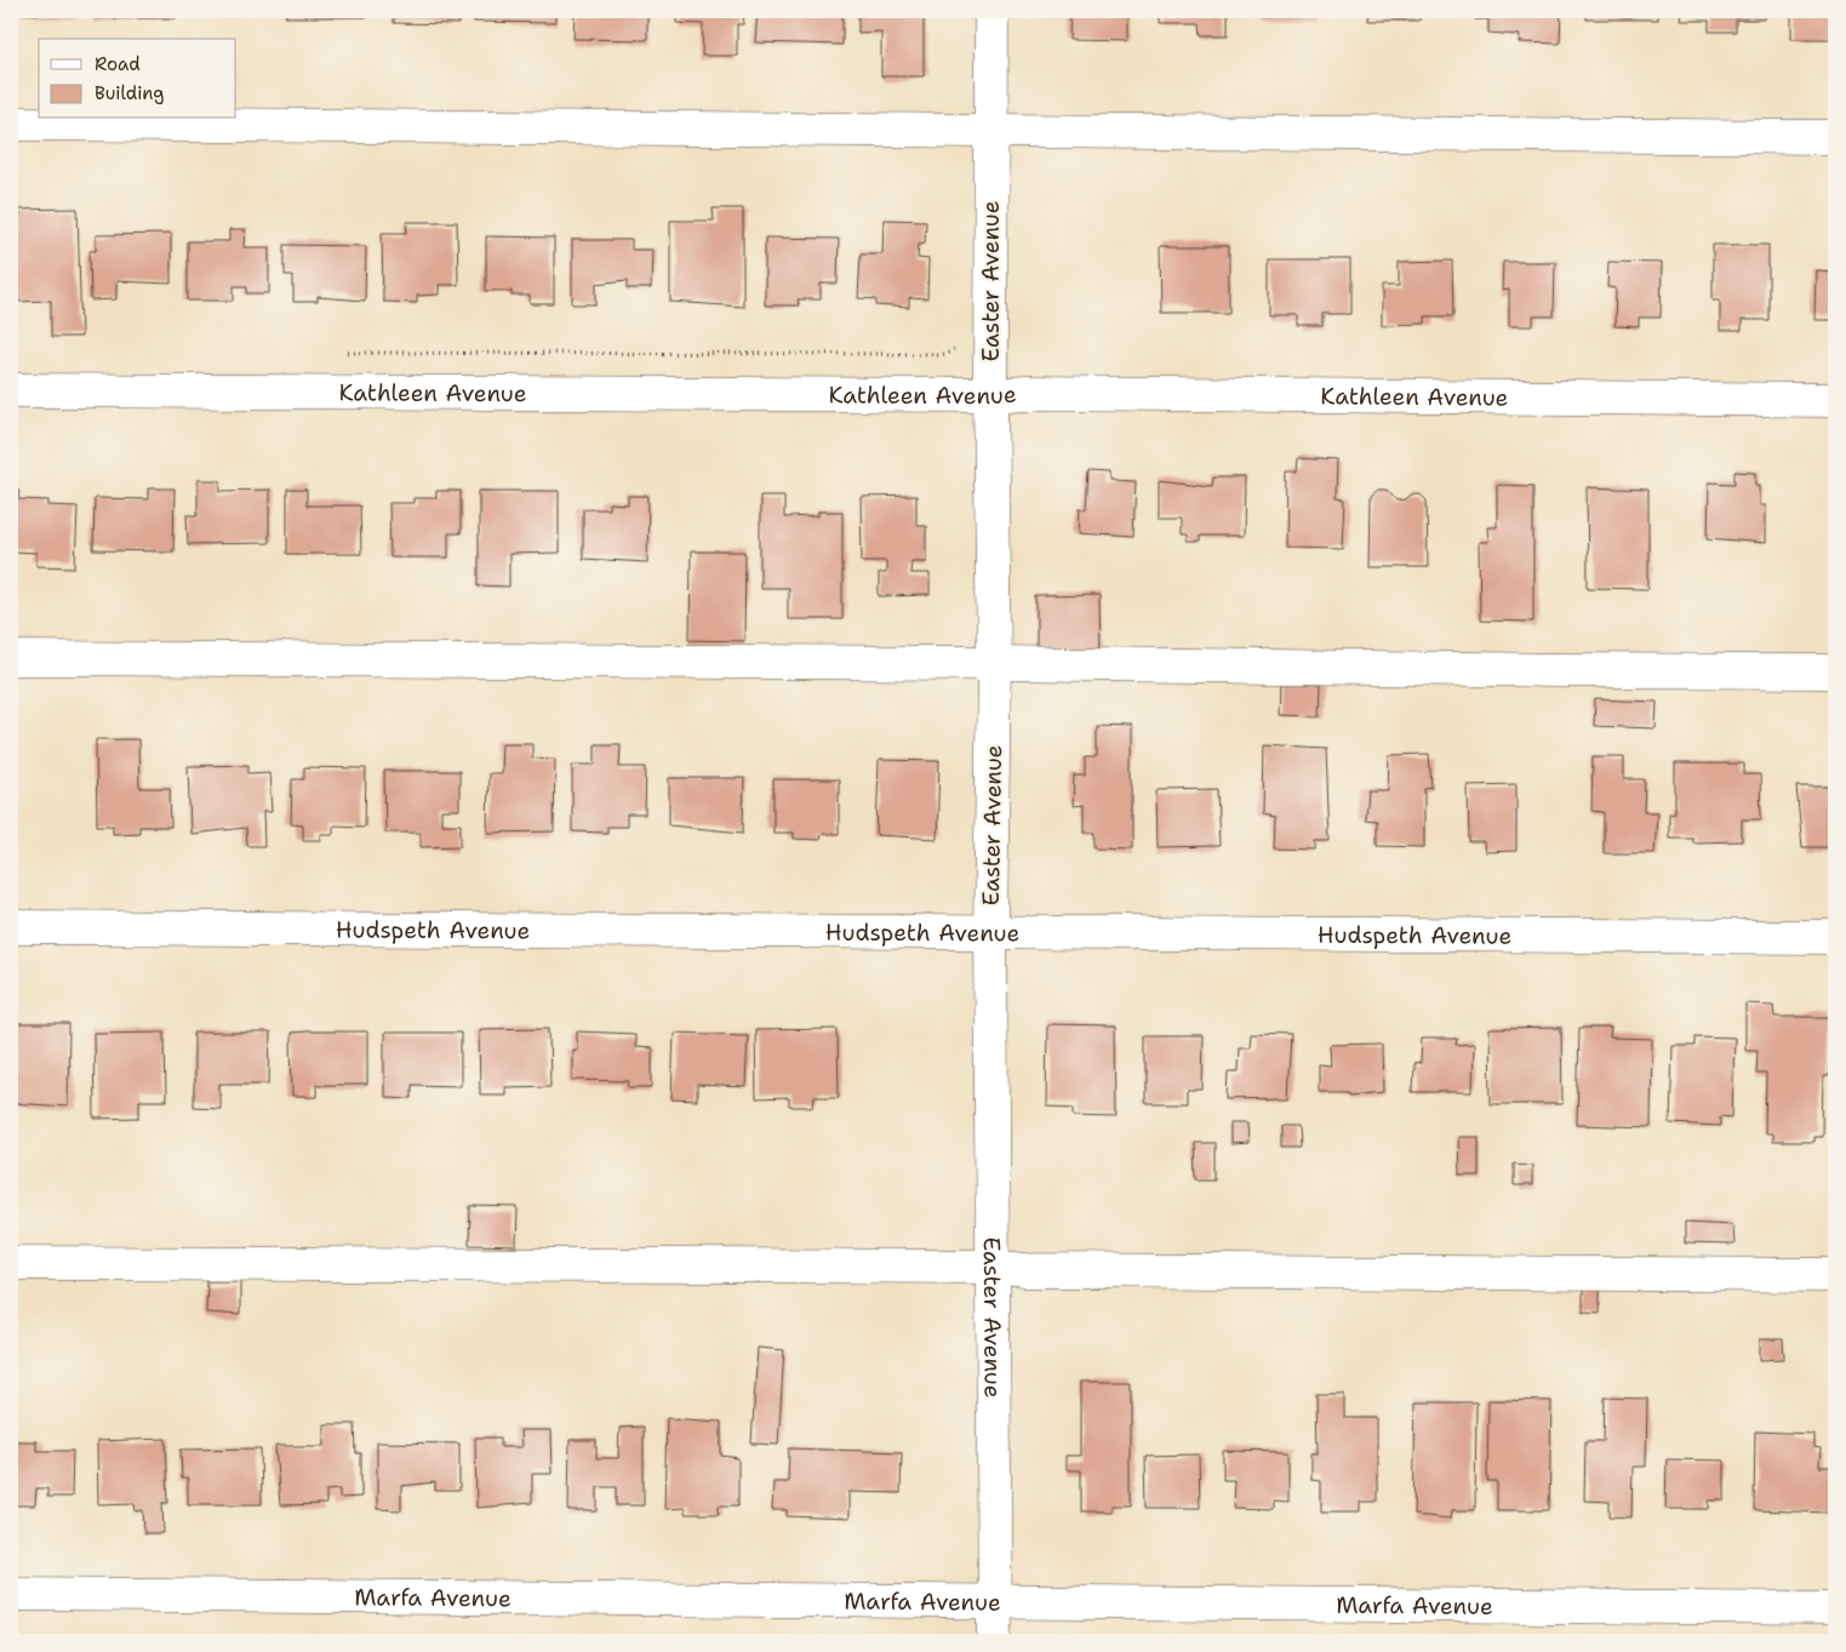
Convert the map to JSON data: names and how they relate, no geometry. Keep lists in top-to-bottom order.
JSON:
{
  "streets": {
    "street": [
      "Easter Avenue",
      "Kathleen Avenue",
      "Hudspeth Avenue",
      "Marfa Avenue"
    ]
  },
  "crossings": [
    ["Easter Avenue", "Kathleen Avenue"],
    ["Easter Avenue", "Hudspeth Avenue"],
    ["Easter Avenue", "Marfa Avenue"]
  ],
  "legend": ["Road", "Building"]
}
